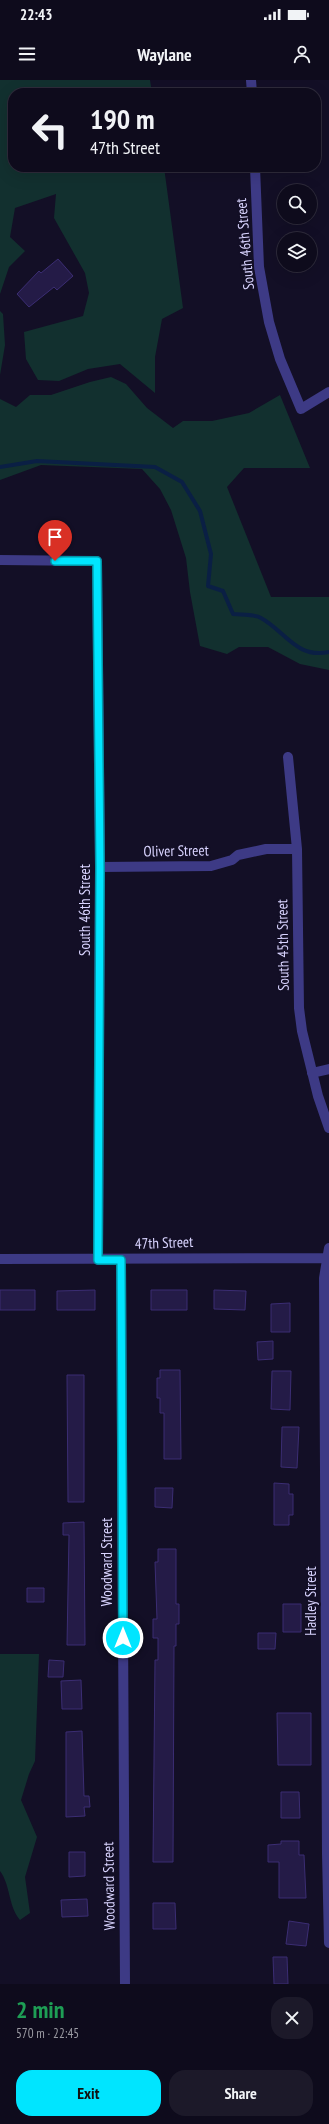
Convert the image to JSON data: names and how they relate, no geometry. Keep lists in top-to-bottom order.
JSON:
{
  "streets": {
    "street": [
      "South 46th Street",
      "Oliver Street",
      "South 45th Street",
      "47th Street",
      "Woodward Street",
      "Hadley Street"
    ]
  },
  "crossings": [
    ["South 46th Street", "Oliver Street"],
    ["South 46th Street", "47th Street"],
    ["Oliver Street", "South 45th Street"],
    ["47th Street", "Woodward Street"],
    ["47th Street", "Hadley Street"]
  ],
  "page": {
    "status": "22:43",
    "header": "Waylane",
    "turn": ["190 m", "47th Street"],
    "heading": ["2 min", "570 m · 22:45"],
    "buttons": ["Exit", "Share"]
  }
}
